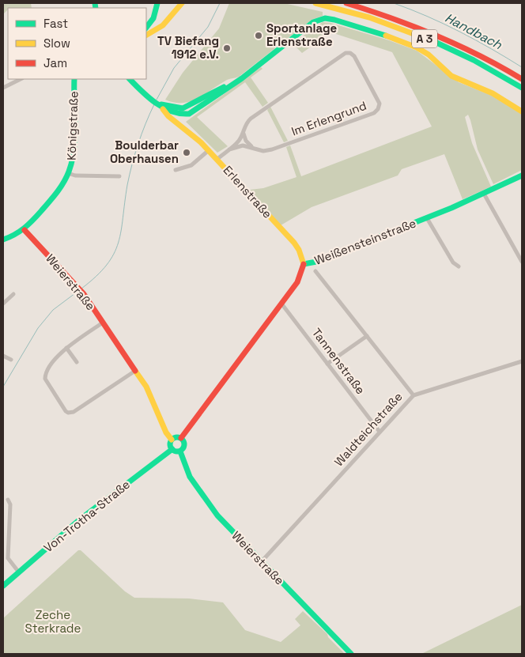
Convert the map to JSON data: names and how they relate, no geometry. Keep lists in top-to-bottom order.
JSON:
{
  "streets": {
    "main road": [
      "A 3",
      "Königstraße",
      "Erlenstraße",
      "Weißensteinstraße",
      "Weierstraße",
      "Von-Trotha-Straße"
    ],
    "street": ["Im Erlengrund", "Tannenstraße", "Waldteichstraße"]
  },
  "crossings": [
    ["Im Erlengrund", "Erlenstraße"],
    ["Königstraße", "Weierstraße"],
    ["Erlenstraße", "Weißensteinstraße"],
    ["Weierstraße", "Waldteichstraße"],
    ["Weierstraße", "Von-Trotha-Straße"],
    ["Tannenstraße", "Waldteichstraße"]
  ],
  "water": ["Handbach"],
  "parks": ["Zeche Sterkrade"],
  "places": ["Sportanlage Erlenstraße", "TV Biefang 1912 e.V.", "Boulderbar Oberhausen"],
  "legend": ["Fast", "Slow", "Jam"]
}
